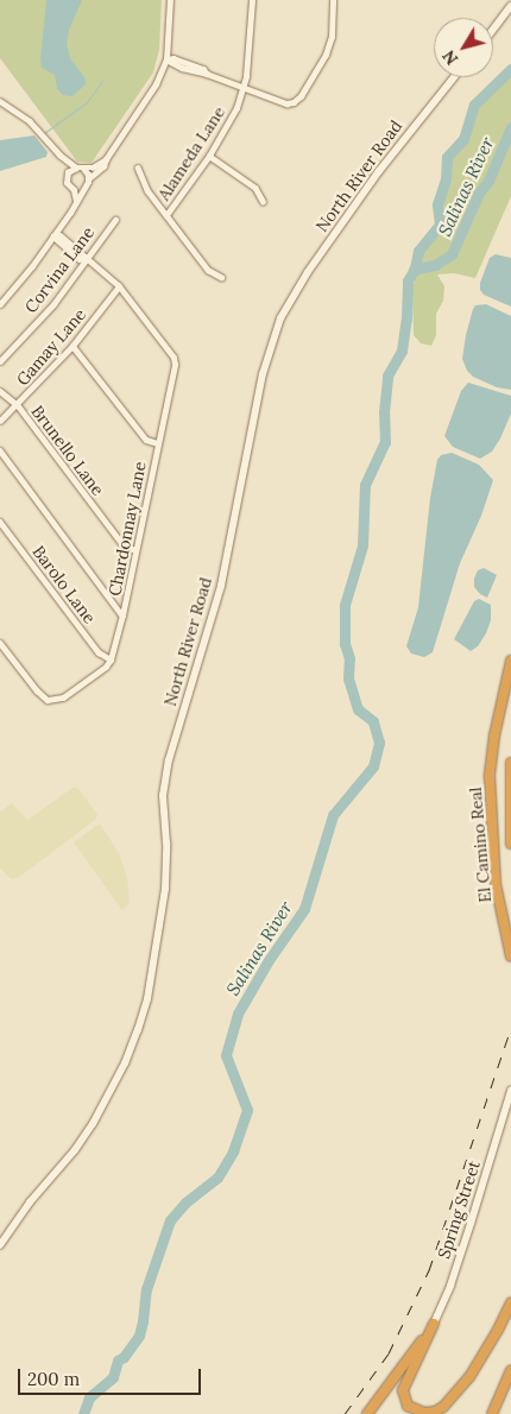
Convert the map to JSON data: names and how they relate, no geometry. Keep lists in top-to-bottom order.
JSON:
{
  "streets": {
    "highway": ["El Camino Real"],
    "main road": ["North River Road", "Spring Street"],
    "street": [
      "Alameda Lane",
      "Corvina Lane",
      "Gamay Lane",
      "Brunello Lane",
      "Chardonnay Lane",
      "Barolo Lane"
    ]
  },
  "crossings": [
    ["Gamay Lane", "Brunello Lane"],
    ["Gamay Lane", "Chardonnay Lane"],
    ["Brunello Lane", "Chardonnay Lane"],
    ["Chardonnay Lane", "Barolo Lane"]
  ],
  "water": ["Salinas River"],
  "scale_bar": "200 m",
  "north": "bottom left"
}
